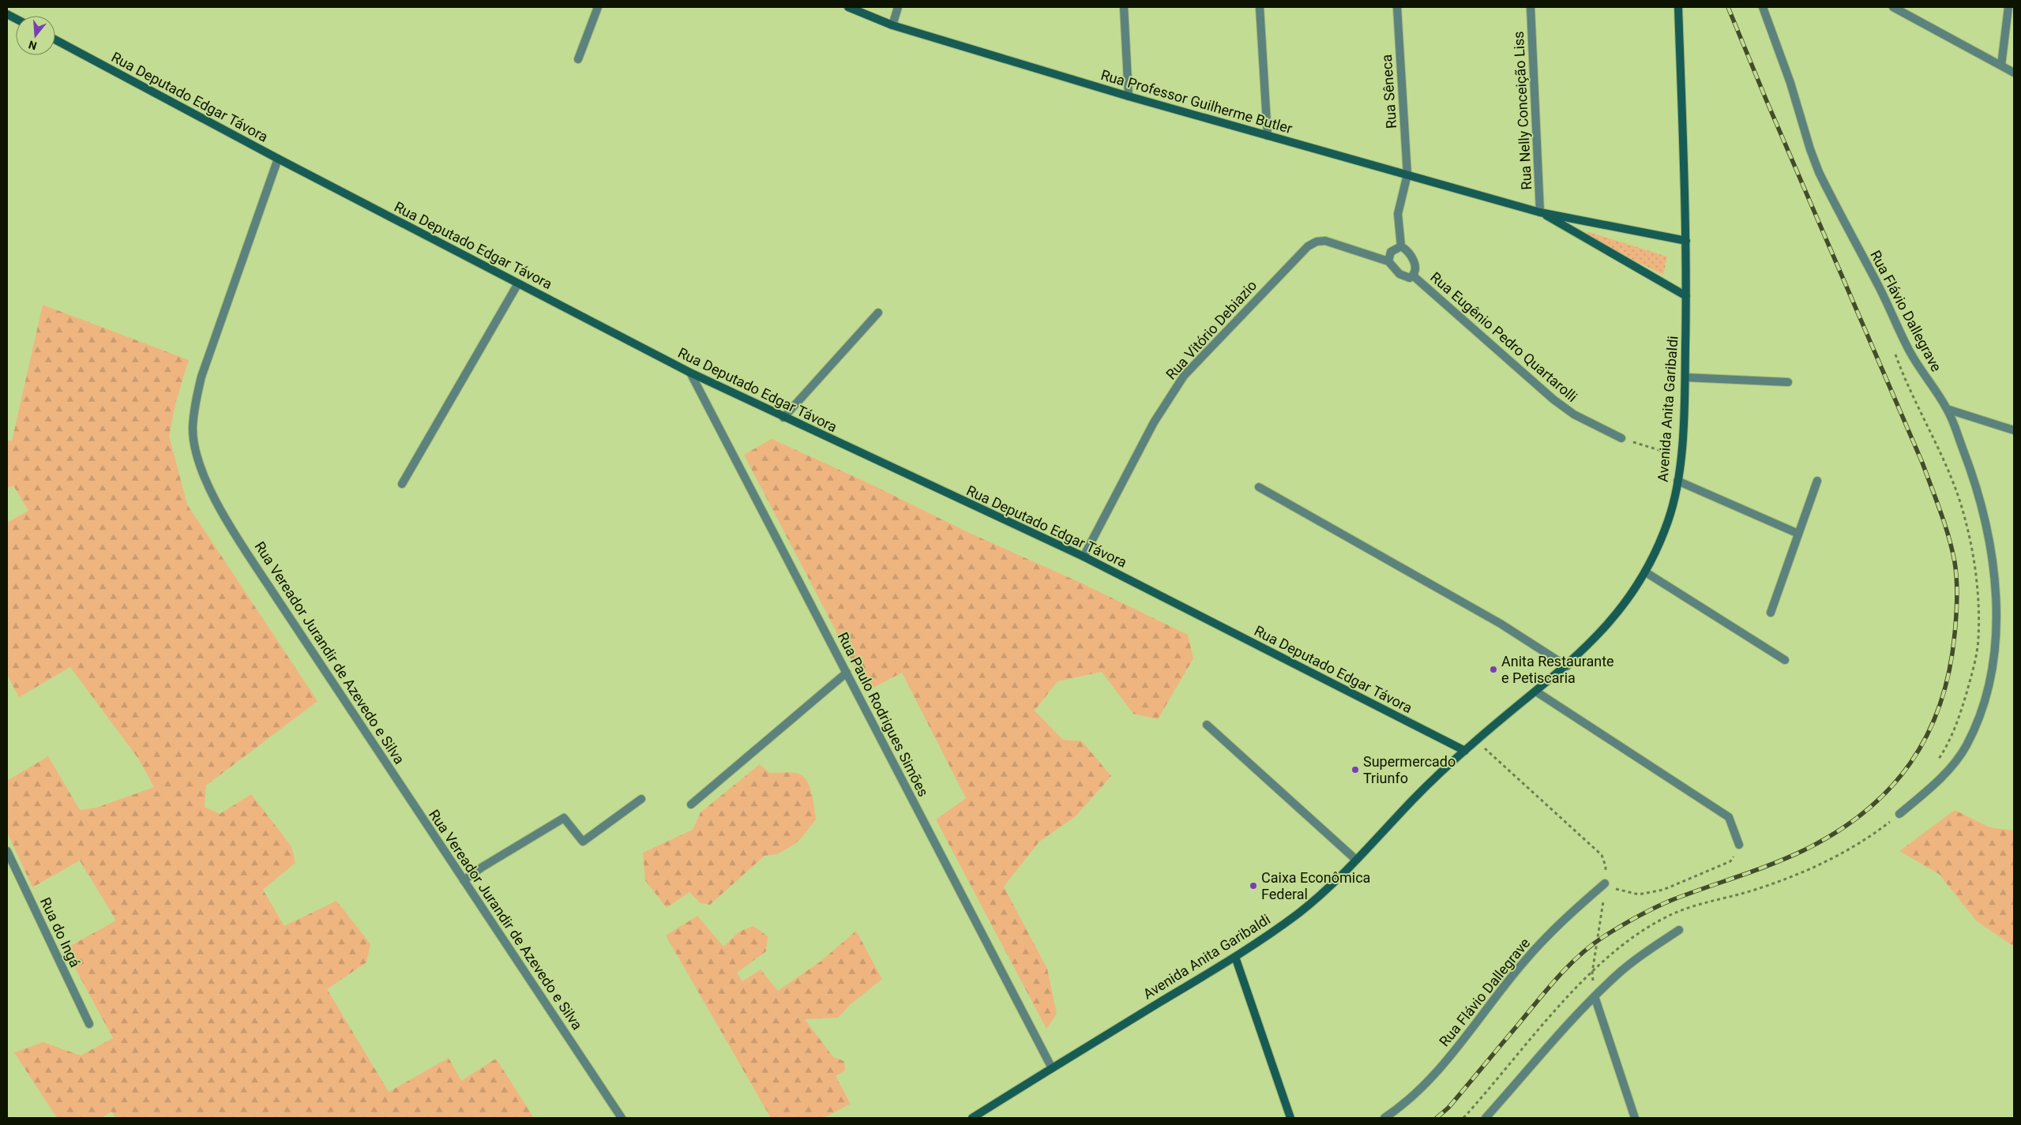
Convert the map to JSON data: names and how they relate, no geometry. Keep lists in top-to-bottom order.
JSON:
{
  "streets": {
    "main road": ["Rua Deputado Edgar Távora", "Rua Professor Guilherme Butler", "Avenida Anita Garibaldi"],
    "street": [
      "Rua Sêneca",
      "Rua Nelly Conceição Liss",
      "Rua Flávio Dallegrave",
      "Rua Vitório Debiazio",
      "Rua Eugênio Pedro Quartarolli",
      "Rua Vereador Jurandir de Azevedo e Silva",
      "Rua Paulo Rodrigues Simões",
      "Rua do Ingá"
    ]
  },
  "crossings": [
    ["Rua Sêneca", "Rua Professor Guilherme Butler"],
    ["Rua Deputado Edgar Távora", "Rua Vitório Debiazio"],
    ["Rua Deputado Edgar Távora", "Avenida Anita Garibaldi"],
    ["Rua Deputado Edgar Távora", "Rua Vereador Jurandir de Azevedo e Silva"],
    ["Rua Deputado Edgar Távora", "Rua Paulo Rodrigues Simões"],
    ["Rua Professor Guilherme Butler", "Rua Nelly Conceição Liss"],
    ["Rua Professor Guilherme Butler", "Avenida Anita Garibaldi"],
    ["Rua Vitório Debiazio", "Rua Eugênio Pedro Quartarolli"],
    ["Avenida Anita Garibaldi", "Rua Paulo Rodrigues Simões"]
  ],
  "places": ["Anita Restaurante e Petiscaria", "Supermercado Triunfo", "Caixa Econômica Federal"],
  "north": "bottom"
}
